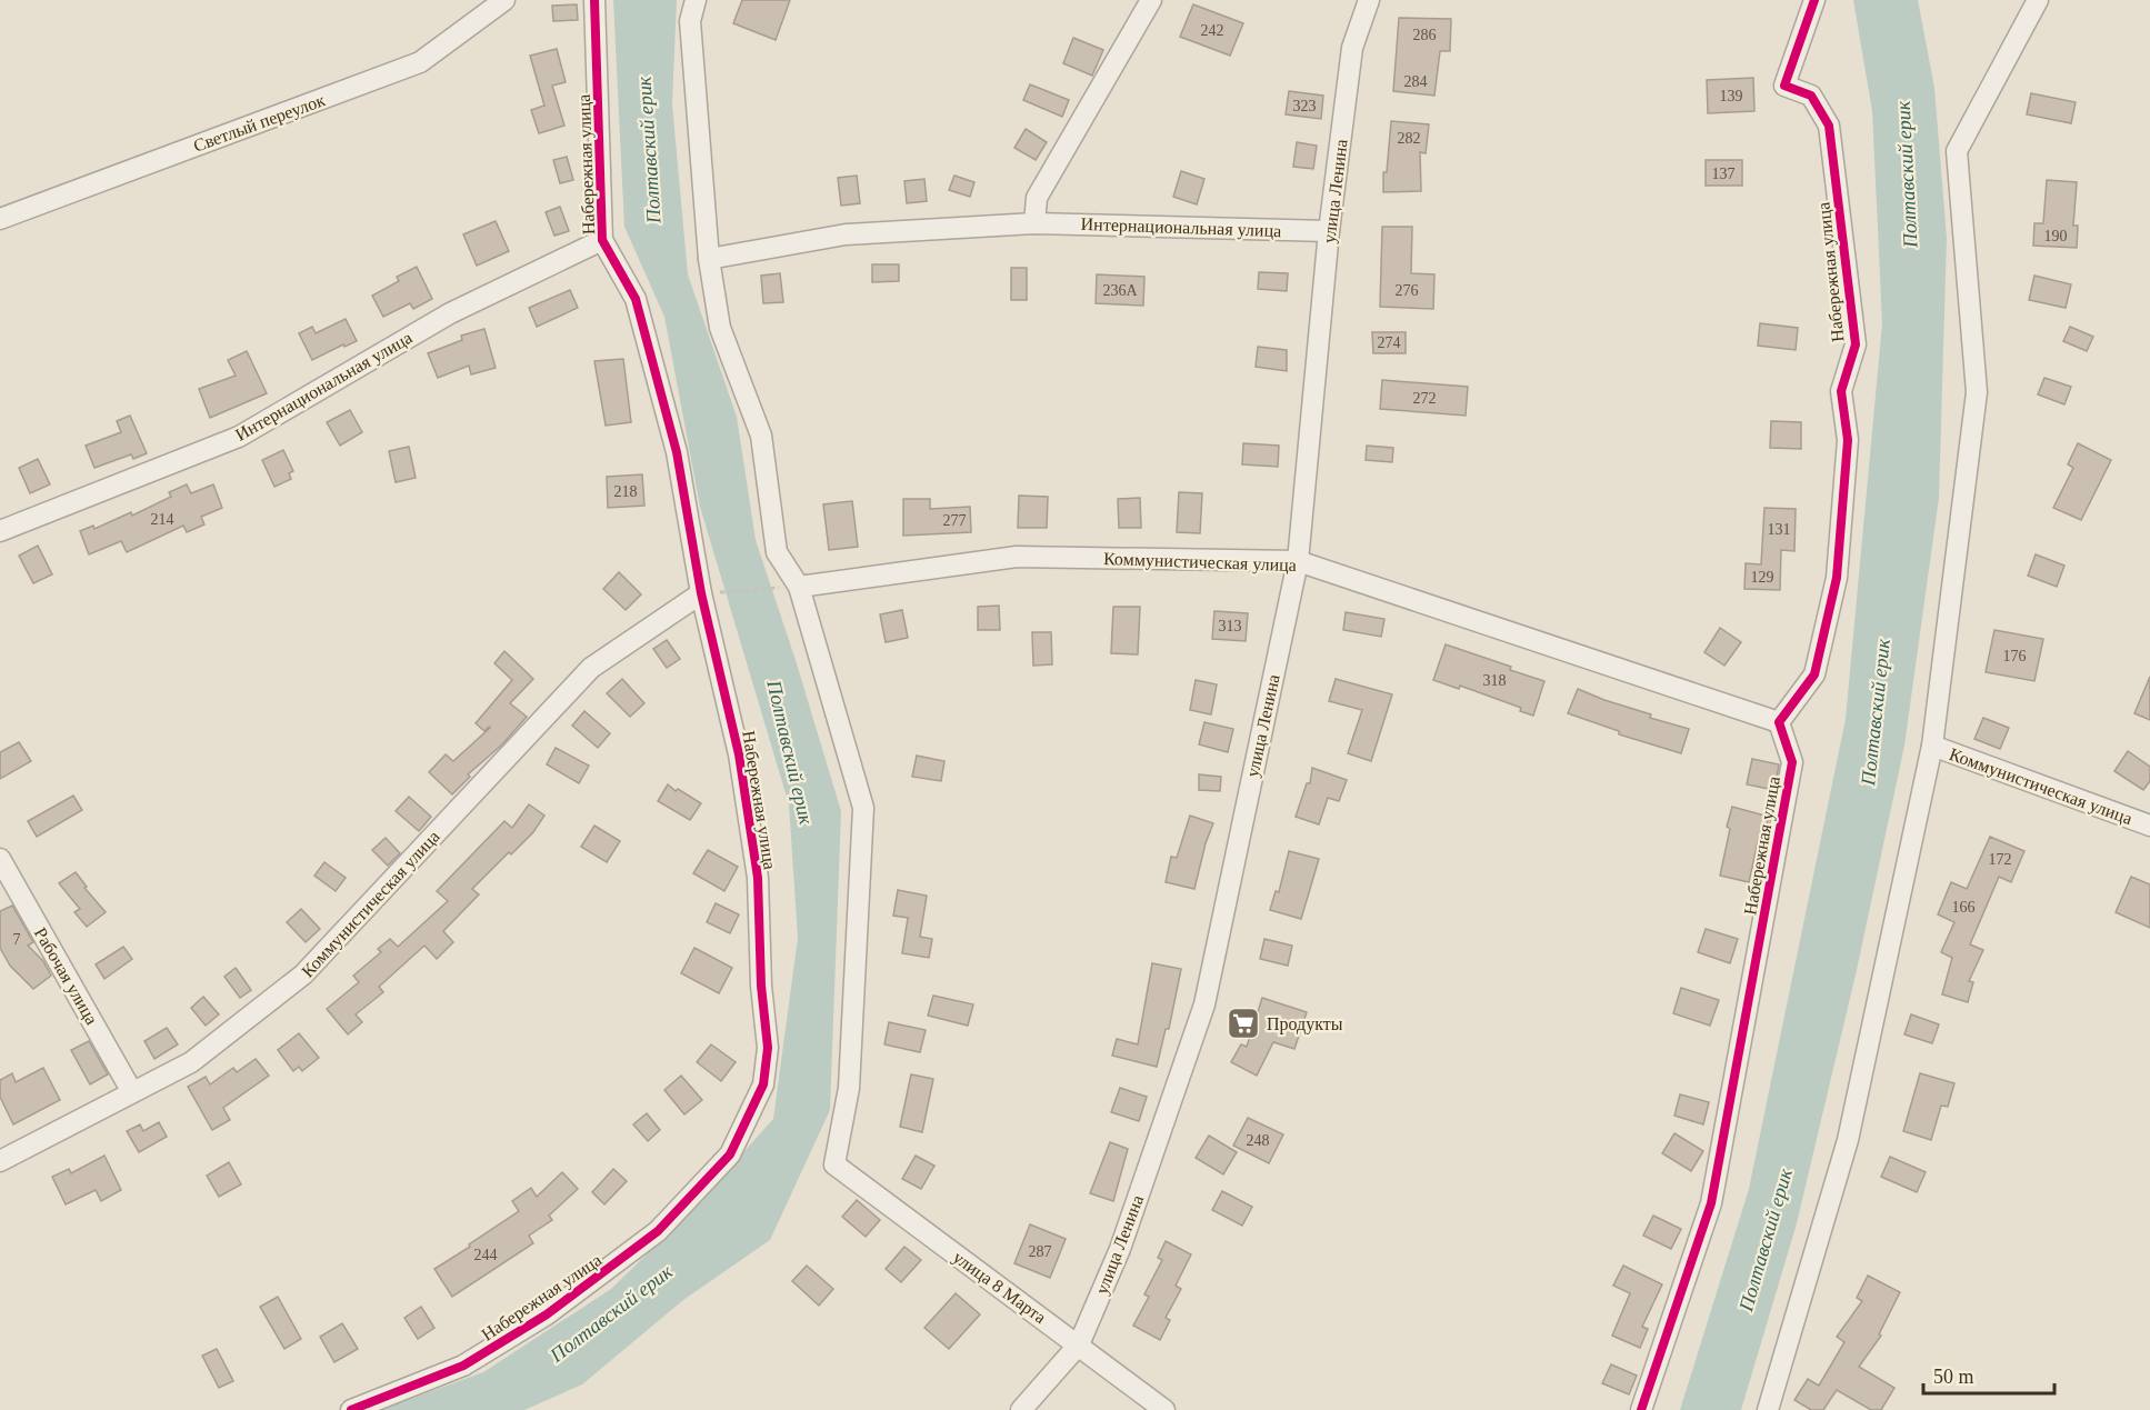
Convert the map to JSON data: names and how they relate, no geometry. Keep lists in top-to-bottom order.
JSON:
{
  "streets": {
    "street": [
      "Светлый переулок",
      "Набережная улица",
      "улица Ленина",
      "Интернациональная улица",
      "Коммунистическая улица",
      "Рабочая улица",
      "улица 8 Марта"
    ]
  },
  "crossings": [
    ["Набережная улица", "Интернациональная улица"],
    ["Набережная улица", "Коммунистическая улица"],
    ["улица Ленина", "Интернациональная улица"],
    ["улица Ленина", "Коммунистическая улица"],
    ["улица Ленина", "улица 8 Марта"],
    ["Коммунистическая улица", "Рабочая улица"],
    ["Коммунистическая улица", "улица 8 Марта"]
  ],
  "water": ["Полтавский ерик"],
  "places": {
    "supermarket": ["Продукты"]
  },
  "house_numbers": [
    "242",
    "286",
    "284",
    "139",
    "323",
    "282",
    "137",
    "190",
    "236А",
    "276",
    "274",
    "272",
    "218",
    "214",
    "277",
    "131",
    "129",
    "313",
    "176",
    "318",
    "172",
    "166",
    "7",
    "248",
    "287",
    "244"
  ],
  "scale_bar": "50 m"
}
